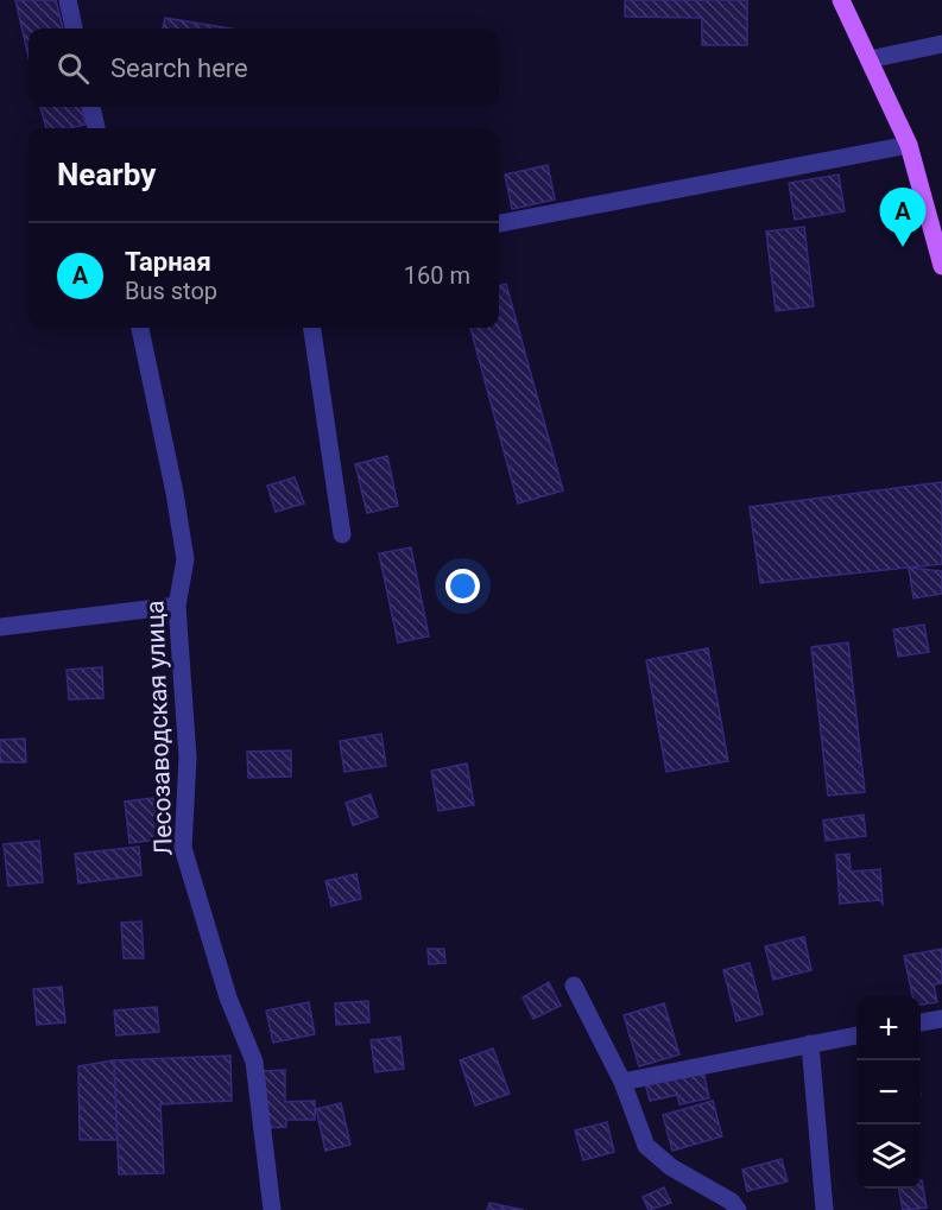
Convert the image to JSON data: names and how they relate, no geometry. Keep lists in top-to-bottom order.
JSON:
{
  "streets": {
    "street": ["Лесозаводская улица"]
  },
  "page": {
    "search": "Search here",
    "heading": "Nearby",
    "pins": "A",
    "list": [
      {
        "mark": "A",
        "name": "Тарная",
        "note": "Bus stop",
        "value": "160 m"
      }
    ],
    "map_buttons": ["+", "−"]
  }
}
